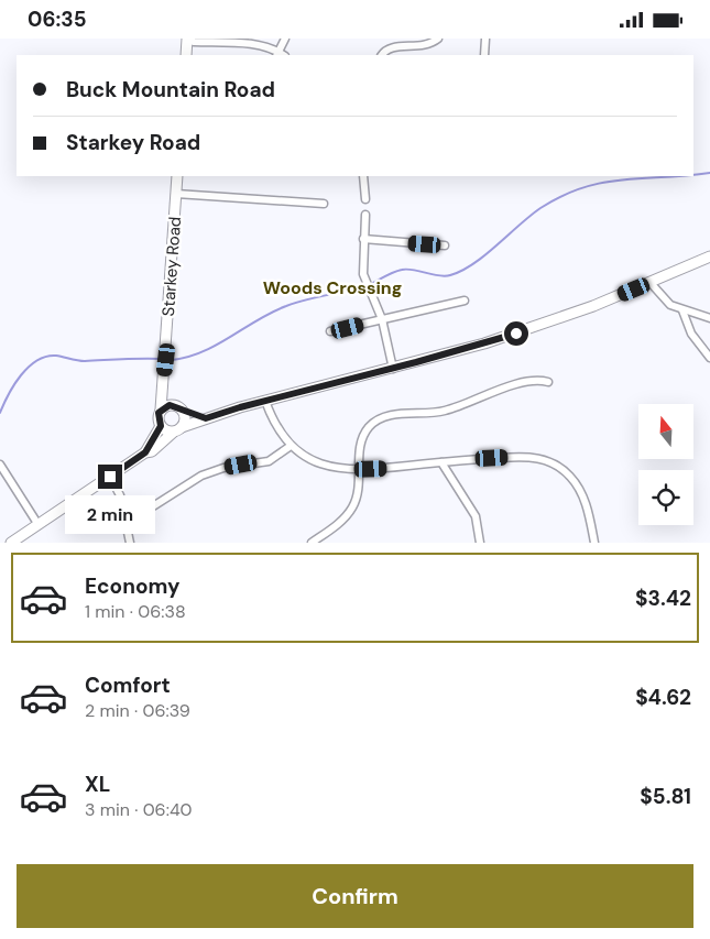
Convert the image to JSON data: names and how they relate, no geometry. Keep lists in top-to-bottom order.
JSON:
{
  "streets": {
    "main road": ["Starkey Road"]
  },
  "districts": ["Woods Crossing"],
  "north": "top",
  "page": {
    "status": "06:35",
    "banner": ["Buck Mountain Road", "Starkey Road"],
    "bubble": "2 min",
    "list": [
      {
        "name": "Economy",
        "note": "1 min · 06:38",
        "value": "$3.42"
      },
      {
        "name": "Comfort",
        "note": "2 min · 06:39",
        "value": "$4.62"
      },
      {
        "name": "XL",
        "note": "3 min · 06:40",
        "value": "$5.81"
      }
    ],
    "buttons": "Confirm"
  }
}
